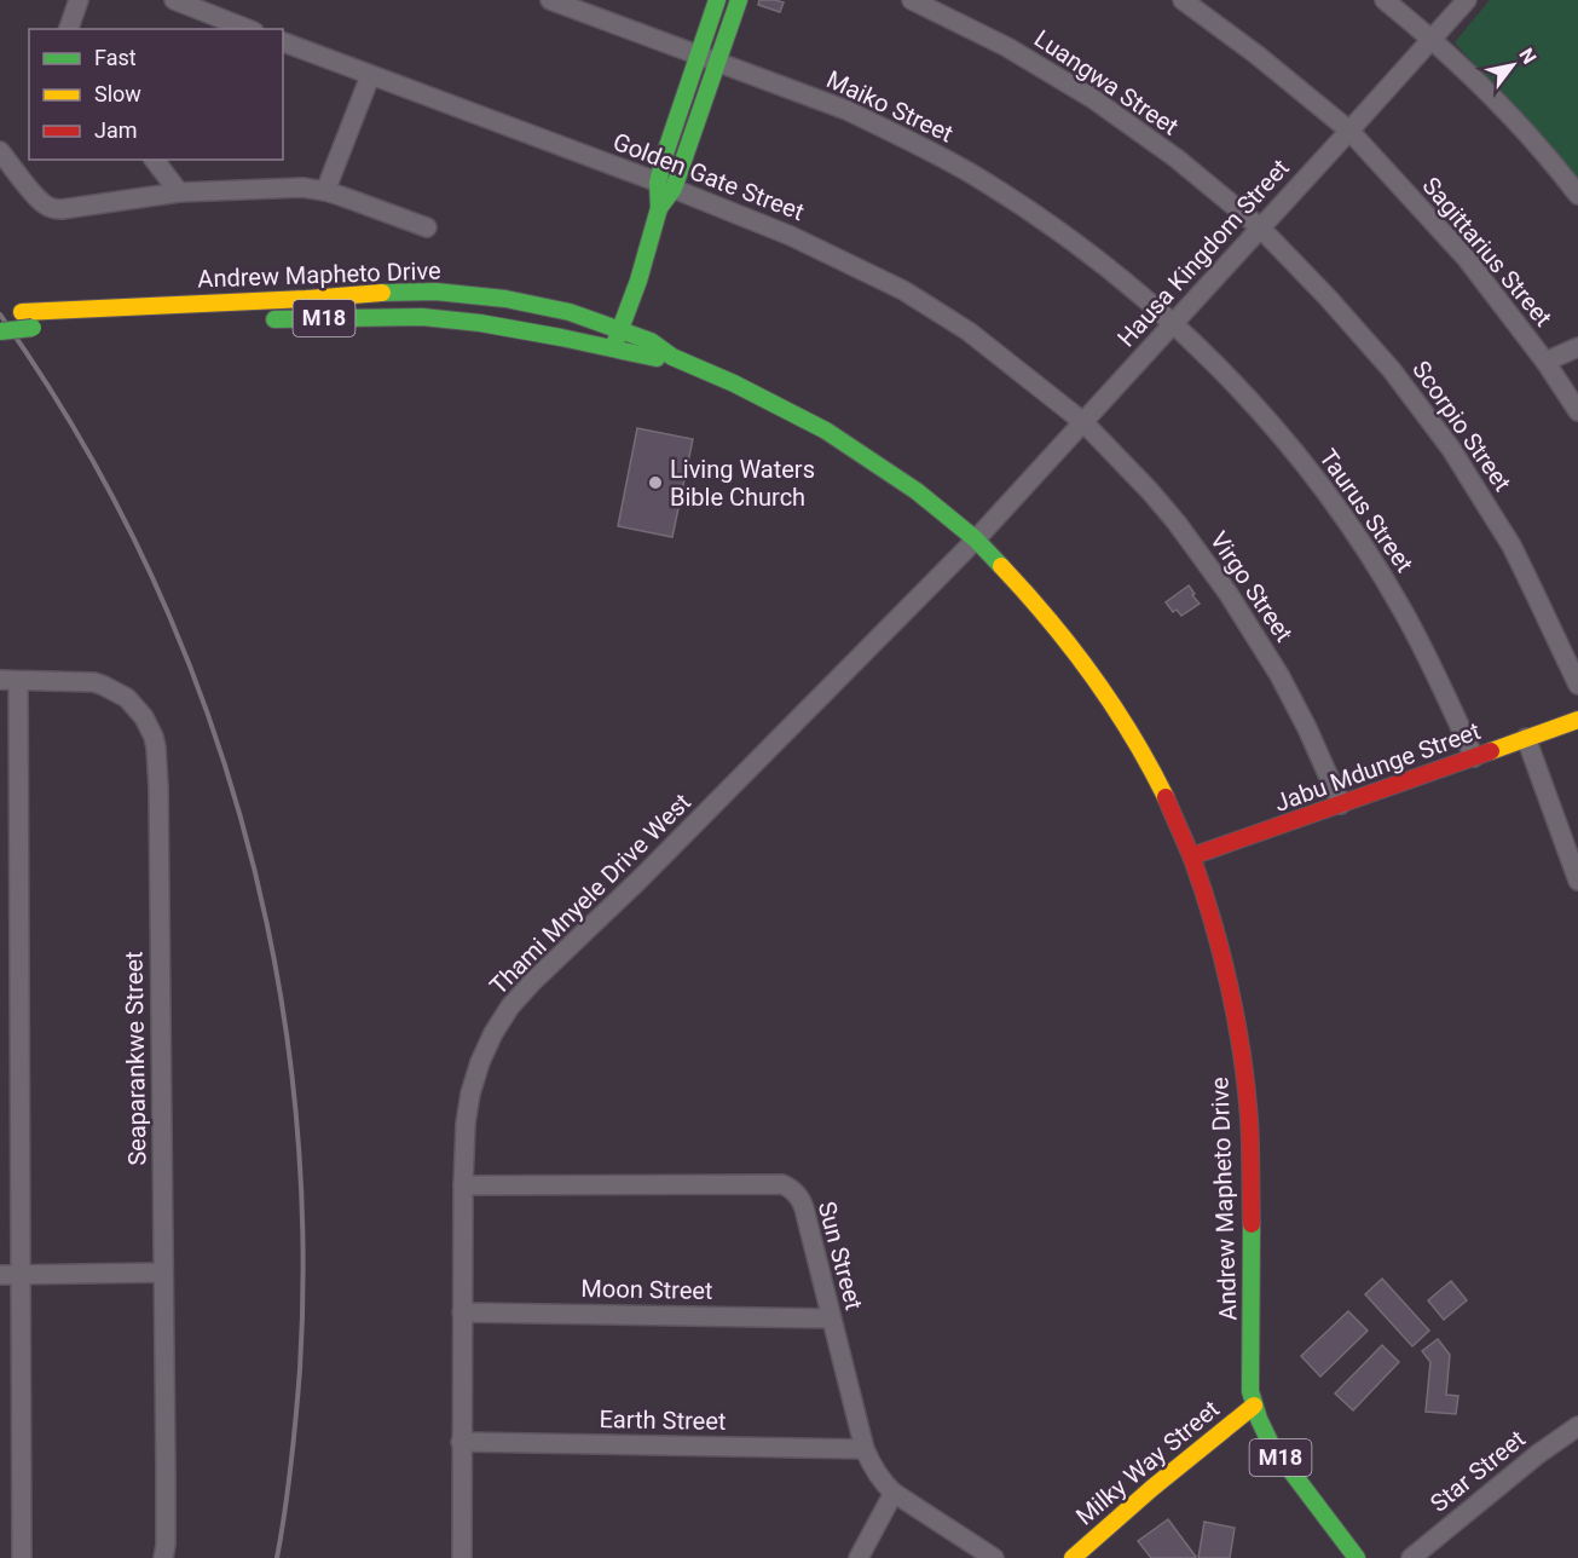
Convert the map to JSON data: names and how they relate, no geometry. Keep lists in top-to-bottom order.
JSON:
{
  "streets": {
    "main road": [
      "Andrew Mapheto Drive",
      "M18",
      "Jabu Mdunge Street",
      "Milky Way Street"
    ],
    "street": [
      "Luangwa Street",
      "Maiko Street",
      "Golden Gate Street",
      "Sagittarius Street",
      "Hausa Kingdom Street",
      "Scorpio Street",
      "Taurus Street",
      "Virgo Street",
      "Thami Mnyele Drive West",
      "Seaparankwe Street",
      "Sun Street",
      "Moon Street",
      "Earth Street",
      "Star Street"
    ]
  },
  "crossings": [
    ["Luangwa Street", "Hausa Kingdom Street"],
    ["Luangwa Street", "Scorpio Street"],
    ["Maiko Street", "Hausa Kingdom Street"],
    ["Maiko Street", "Taurus Street"],
    ["Golden Gate Street", "Hausa Kingdom Street"],
    ["Golden Gate Street", "Virgo Street"],
    ["Sagittarius Street", "Hausa Kingdom Street"],
    ["Hausa Kingdom Street", "Andrew Mapheto Drive"],
    ["Hausa Kingdom Street", "Scorpio Street"],
    ["Hausa Kingdom Street", "Taurus Street"],
    ["Hausa Kingdom Street", "Virgo Street"],
    ["Hausa Kingdom Street", "Thami Mnyele Drive West"],
    ["Andrew Mapheto Drive", "Jabu Mdunge Street"],
    ["Andrew Mapheto Drive", "Thami Mnyele Drive West"],
    ["Andrew Mapheto Drive", "Milky Way Street"],
    ["Taurus Street", "Jabu Mdunge Street"],
    ["Virgo Street", "Jabu Mdunge Street"],
    ["Thami Mnyele Drive West", "Sun Street"],
    ["Thami Mnyele Drive West", "Moon Street"],
    ["Thami Mnyele Drive West", "Earth Street"],
    ["Sun Street", "Moon Street"],
    ["Sun Street", "Earth Street"]
  ],
  "places": ["Living Waters Bible Church"],
  "legend": ["Fast", "Slow", "Jam"],
  "north": "top right"
}
